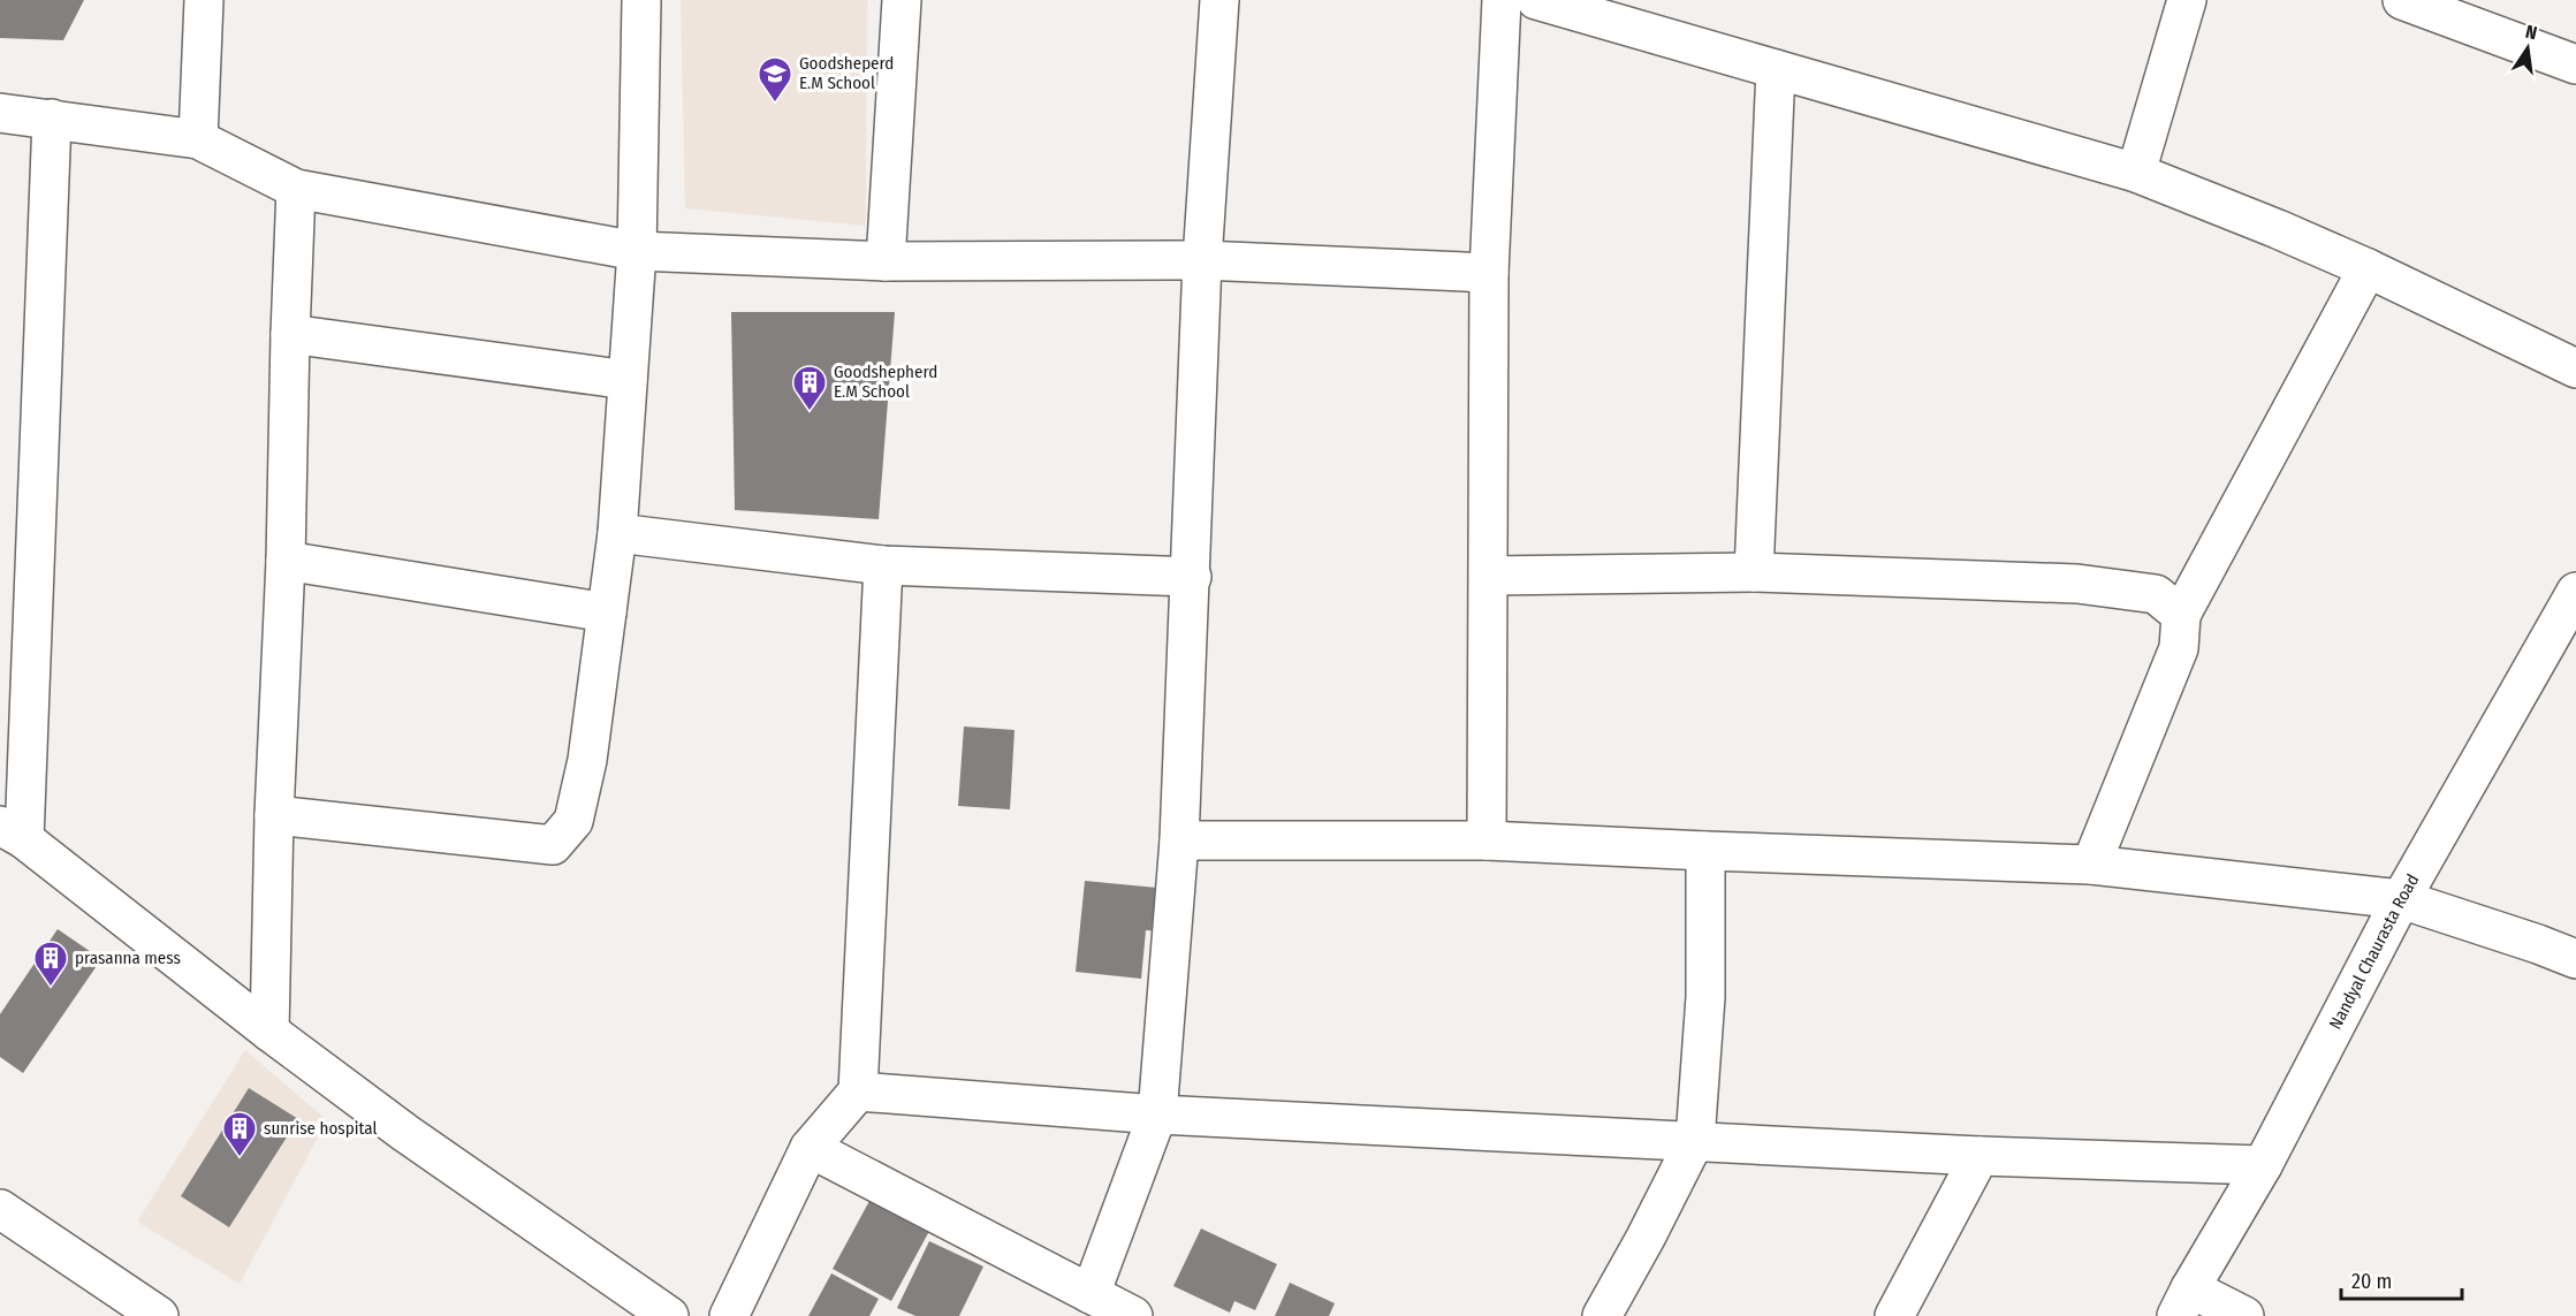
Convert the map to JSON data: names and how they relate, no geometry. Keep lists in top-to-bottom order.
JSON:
{
  "streets": {
    "street": ["Nandyal Chaurasta Road"]
  },
  "places": {
    "school or university": ["Goodsheperd E.M School"],
    "building": ["Goodshepherd E.M School", "prasanna mess", "sunrise hospital"]
  },
  "scale_bar": "20 m",
  "north": "top"
}
